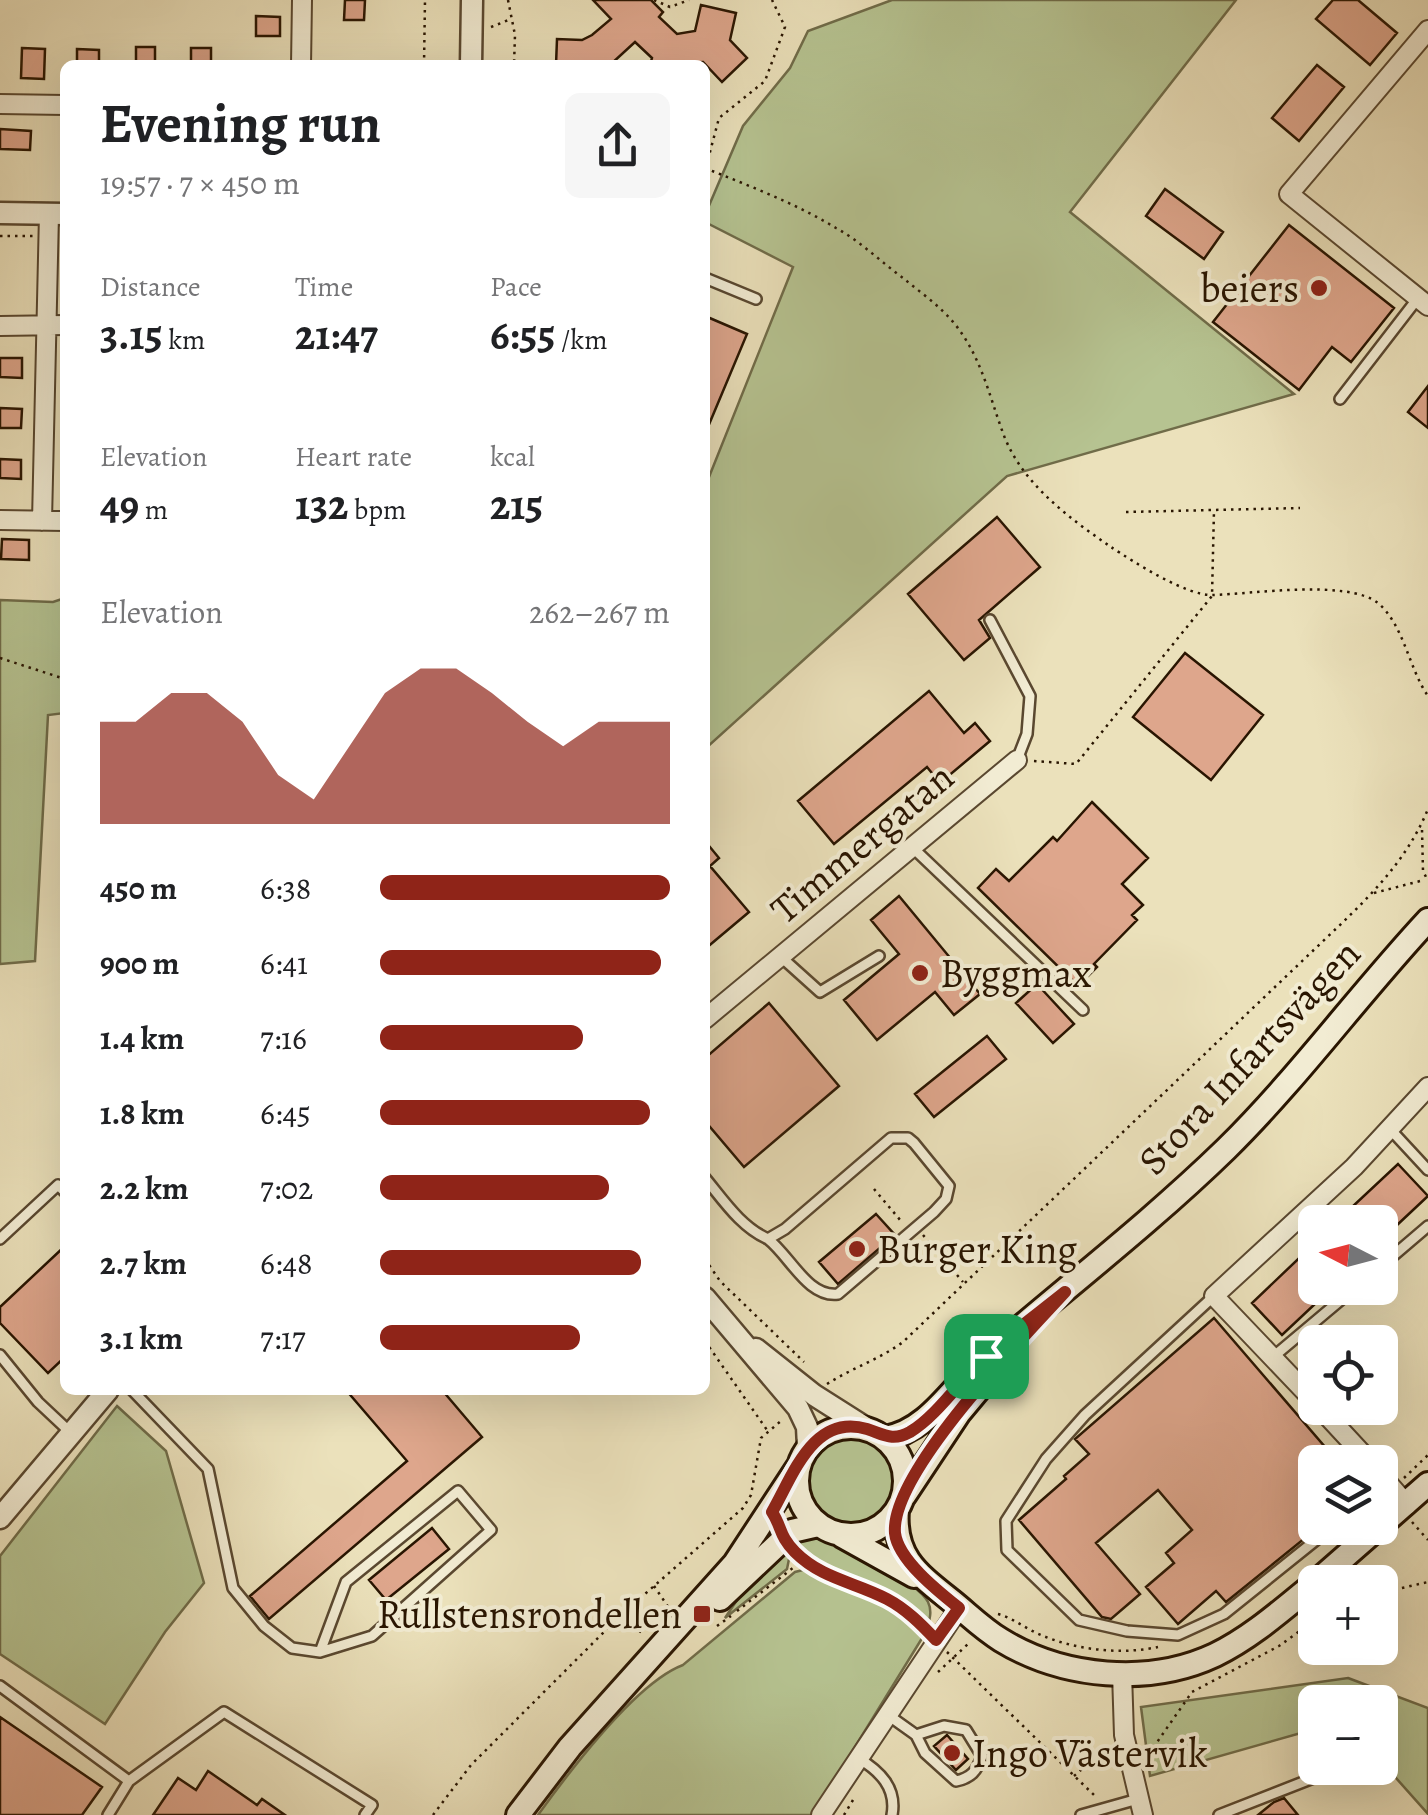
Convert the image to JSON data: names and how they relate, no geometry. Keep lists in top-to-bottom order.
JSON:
{
  "streets": {
    "main road": ["Stora Infartsvägen"],
    "street": ["Timmergatan"]
  },
  "places": {
    "other": [
      "beiers",
      "Byggmax",
      "Burger King",
      "Ingo Västervik"
    ],
    "transit": ["Rullstensrondellen"]
  },
  "north": "left",
  "page": {
    "heading": ["Evening run", "19:57 · 7 × 450 m"],
    "stats": [
      ["Distance", "3.15 km"],
      ["Time", "21:47"],
      ["Pace", "6:55 /km"],
      ["Elevation", "49 m"],
      ["Heart rate", "132 bpm"],
      ["kcal", "215"]
    ],
    "chart": ["Elevation", "262–267 m"],
    "list": [
      {
        "name": "450 m",
        "note": "6:38"
      },
      {
        "name": "900 m",
        "note": "6:41"
      },
      {
        "name": "1.4 km",
        "note": "7:16"
      },
      {
        "name": "1.8 km",
        "note": "6:45"
      },
      {
        "name": "2.2 km",
        "note": "7:02"
      },
      {
        "name": "2.7 km",
        "note": "6:48"
      },
      {
        "name": "3.1 km",
        "note": "7:17"
      }
    ],
    "map_buttons": ["+", "−"]
  }
}
